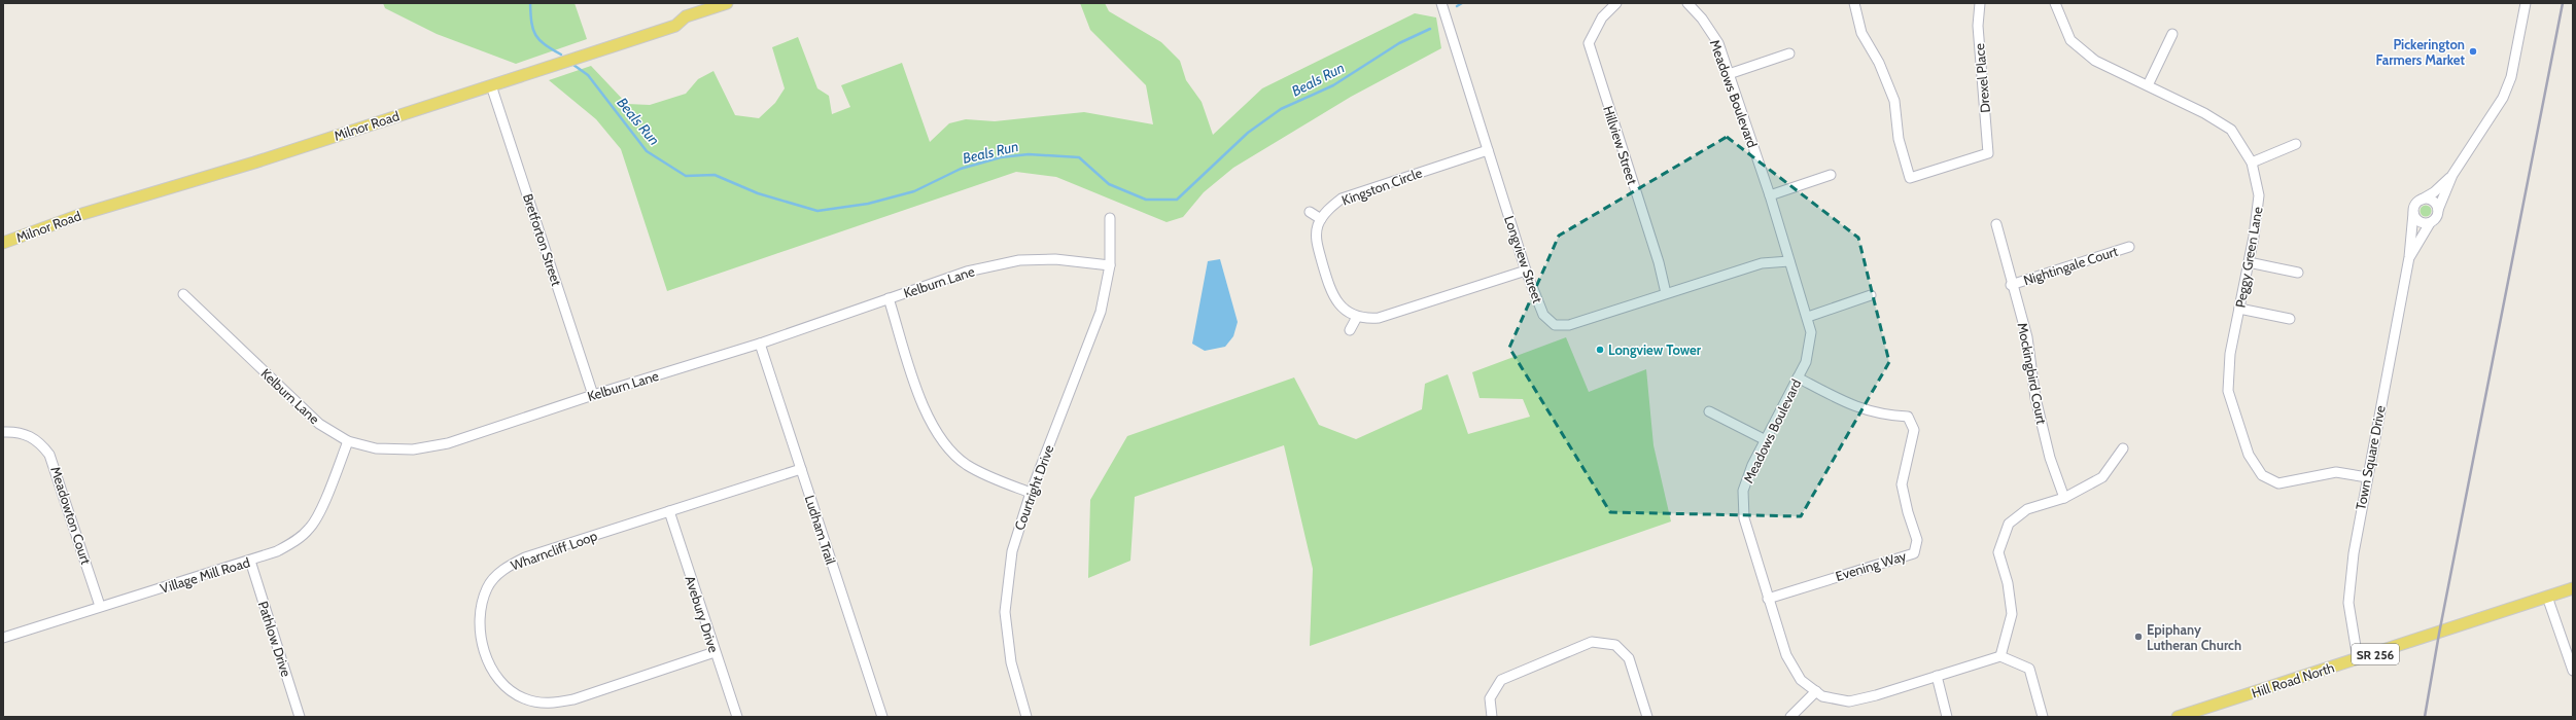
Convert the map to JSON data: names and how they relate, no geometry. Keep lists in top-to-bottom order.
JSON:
{
  "streets": {
    "main road": ["Milnor Road", "SR 256", "Hill Road North"],
    "street": [
      "Drexel Place",
      "Meadows Boulevard",
      "Hillview Street",
      "Kingston Circle",
      "Bretforton Street",
      "Peggy Green Lane",
      "Longview Street",
      "Nightingale Court",
      "Kelburn Lane",
      "Mockingbird Court",
      "Town Square Drive",
      "Courtright Drive",
      "Meadowton Court",
      "Ludham Trail",
      "Wharncliff Loop",
      "Evening Way",
      "Village Mill Road",
      "Avebury Drive",
      "Pathlow Drive"
    ]
  },
  "crossings": [
    ["Meadows Boulevard", "Longview Street"],
    ["Meadows Boulevard", "Evening Way"],
    ["Milnor Road", "Bretforton Street"],
    ["Hillview Street", "Longview Street"],
    ["Kingston Circle", "Longview Street"],
    ["Bretforton Street", "Kelburn Lane"],
    ["Peggy Green Lane", "Town Square Drive"],
    ["Nightingale Court", "Mockingbird Court"],
    ["Kelburn Lane", "Courtright Drive"],
    ["Kelburn Lane", "Ludham Trail"],
    ["Kelburn Lane", "Village Mill Road"],
    ["Town Square Drive", "Hill Road North"],
    ["Meadowton Court", "Village Mill Road"],
    ["Ludham Trail", "Wharncliff Loop"],
    ["Wharncliff Loop", "Avebury Drive"],
    ["Village Mill Road", "Pathlow Drive"]
  ],
  "water": ["Beals Run"],
  "places": ["Pickerington Farmers Market", "Longview Tower", "Epiphany Lutheran Church"]
}
